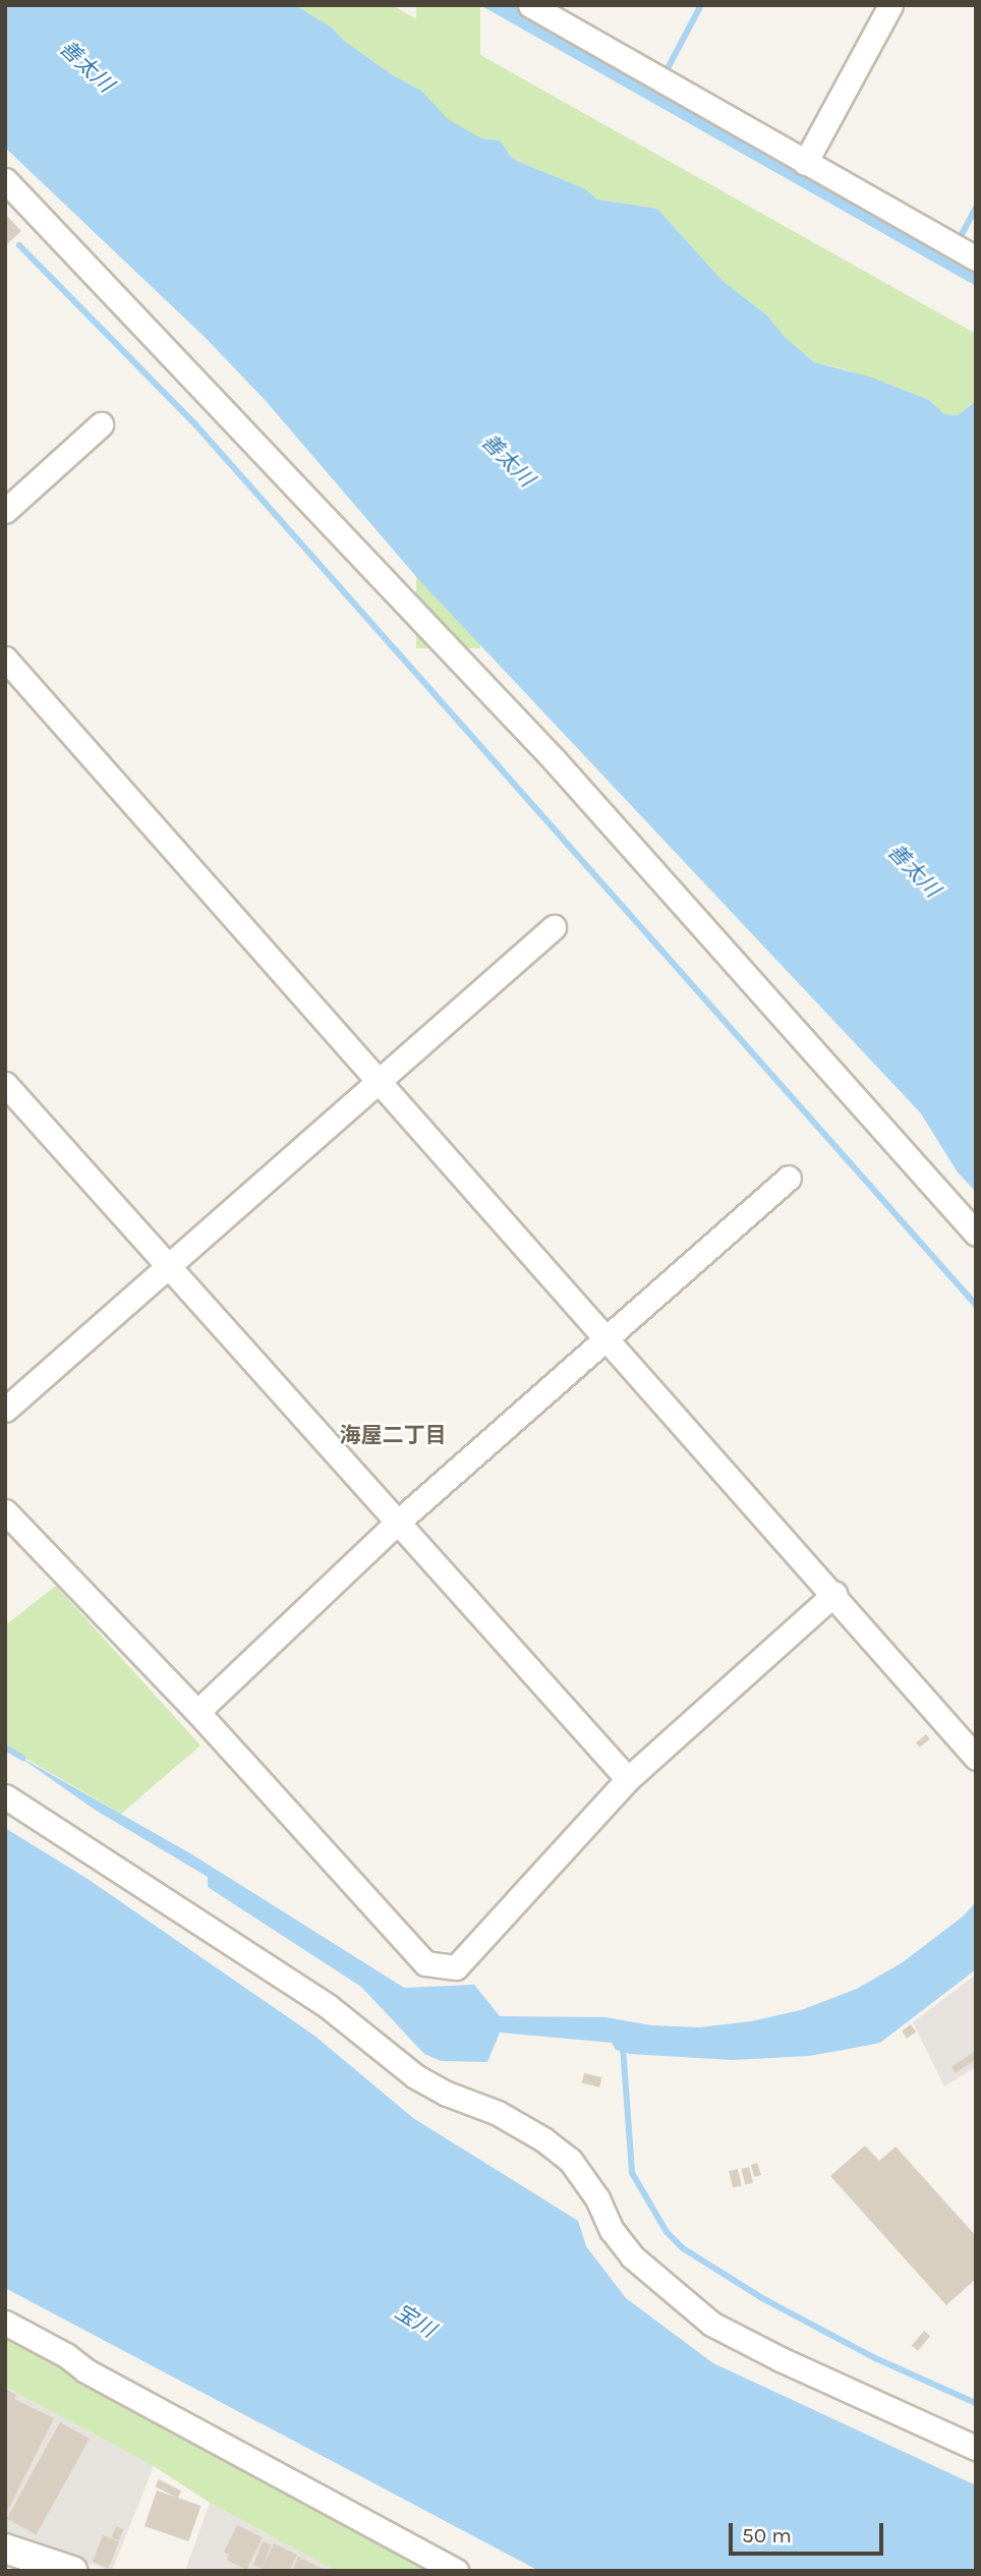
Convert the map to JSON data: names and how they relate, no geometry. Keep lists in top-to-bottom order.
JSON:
{
  "districts": ["海屋二丁目"],
  "water": ["善太川", "宝川"],
  "scale_bar": "50 m"
}
